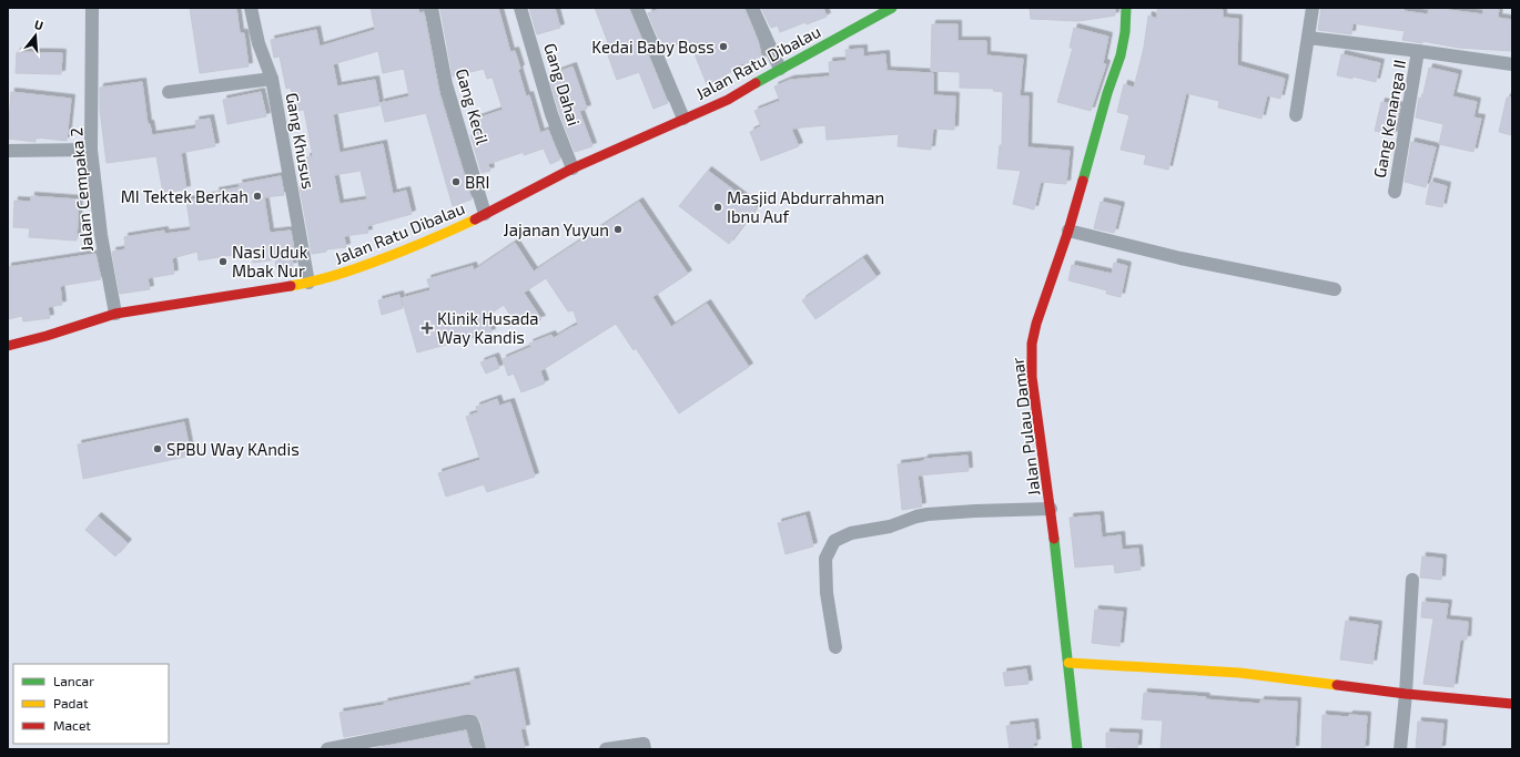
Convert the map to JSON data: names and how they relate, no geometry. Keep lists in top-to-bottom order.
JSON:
{
  "streets": {
    "street": [
      "Jalan Ratu Dibalau",
      "Gang Dahai",
      "Gang Kecil",
      "Gang Kenanga II",
      "Gang Khusus",
      "Jalan Cempaka 2",
      "Jalan Pulau Damar"
    ]
  },
  "crossings": [
    ["Jalan Ratu Dibalau", "Gang Dahai"],
    ["Jalan Ratu Dibalau", "Gang Kecil"],
    ["Jalan Ratu Dibalau", "Gang Khusus"],
    ["Jalan Ratu Dibalau", "Jalan Cempaka 2"]
  ],
  "places": {
    "other": [
      "Kedai Baby Boss",
      "BRI",
      "MI Tektek Berkah",
      "Masjid Abdurrahman Ibnu Auf",
      "Jajanan Yuyun",
      "Nasi Uduk Mbak Nur",
      "SPBU Way KAndis"
    ],
    "health": ["Klinik Husada Way Kandis"]
  },
  "legend": ["Lancar", "Padat", "Macet"],
  "north": "top"
}
